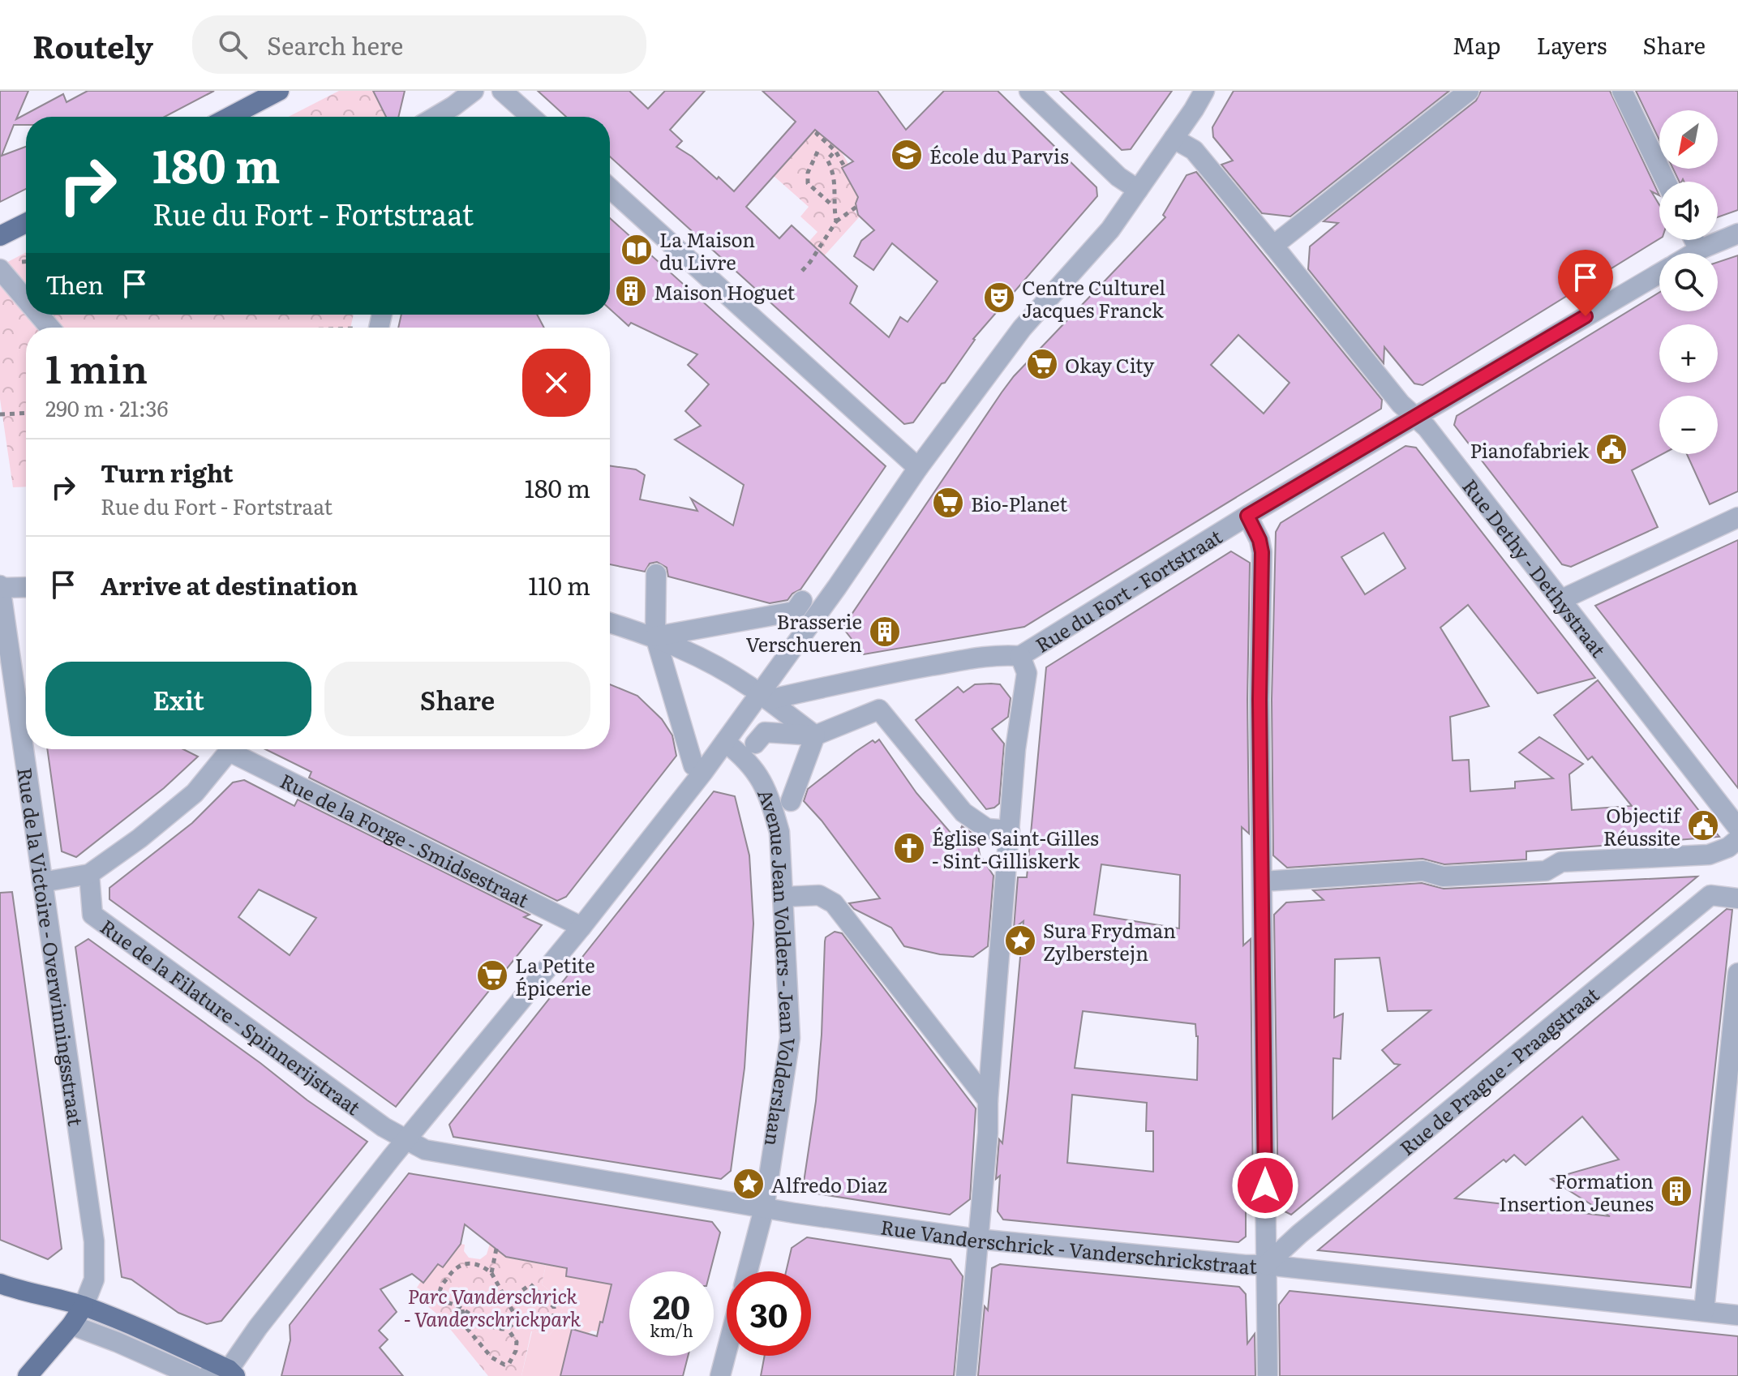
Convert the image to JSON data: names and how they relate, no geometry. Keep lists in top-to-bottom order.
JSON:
{
  "streets": {
    "street": [
      "Rue Dethy - Dethystraat",
      "Rue du Fort - Fortstraat",
      "Rue de la Forge - Smidsestraat",
      "Rue de la Victoire - Overwinningsstraat",
      "Avenue Jean Volders - Jean Volderslaan",
      "Rue de la Filature - Spinnerijstraat",
      "Rue de Prague - Praagstraat",
      "Rue Vanderschrick - Vanderschrickstraat"
    ]
  },
  "crossings": [
    ["Rue Dethy - Dethystraat", "Rue du Fort - Fortstraat"],
    ["Avenue Jean Volders - Jean Volderslaan", "Rue Vanderschrick - Vanderschrickstraat"],
    ["Rue de la Filature - Spinnerijstraat", "Rue Vanderschrick - Vanderschrickstraat"],
    ["Rue de Prague - Praagstraat", "Rue Vanderschrick - Vanderschrickstraat"]
  ],
  "parks": ["Parc Vanderschrick - Vanderschrickpark"],
  "places": {
    "school or university": ["École du Parvis"],
    "library": ["La Maison du Livre"],
    "building": ["Maison Hoguet", "Brasserie Verschueren", "Formation Insertion Jeunes"],
    "theatre": ["Centre Culturel Jacques Franck"],
    "supermarket": ["Okay City", "Bio-Planet", "La Petite Épicerie"],
    "public building": ["Pianofabriek", "Objectif Réussite"],
    "church": ["Église Saint-Gilles - Sint-Gilliskerk"],
    "place": ["Sura Frydman Zylberstejn", "Alfredo Diaz"]
  },
  "north": "bottom left",
  "page": {
    "header": "Routely",
    "search": "Search here",
    "nav": ["Map", "Layers", "Share"],
    "map_buttons": ["+", "−"],
    "turn": ["180 m", "Rue du Fort - Fortstraat"],
    "then": "Then",
    "heading": ["1 min", "290 m · 21:36"],
    "list": [
      {
        "name": "Turn right",
        "note": "Rue du Fort - Fortstraat",
        "value": "180 m"
      },
      {
        "name": "Arrive at destination",
        "value": "110 m"
      }
    ],
    "buttons": ["Exit", "Share"],
    "speed": "20 km/h",
    "limit": "30"
  }
}
